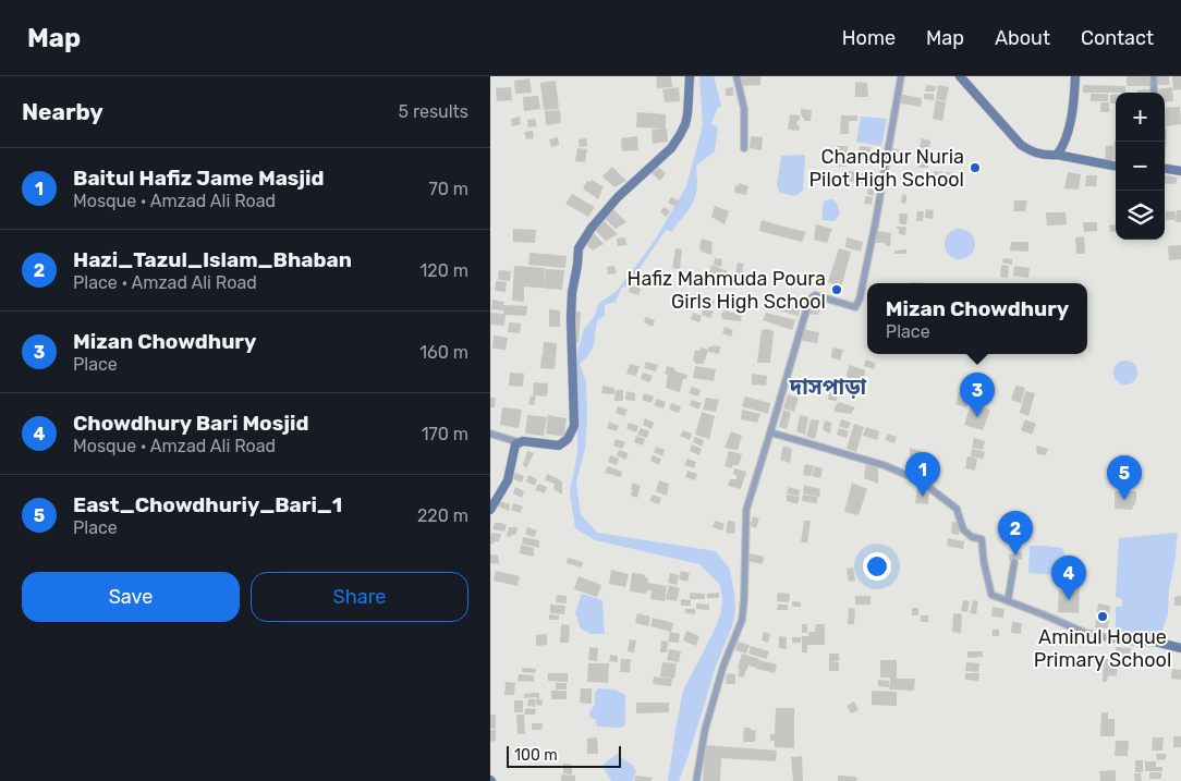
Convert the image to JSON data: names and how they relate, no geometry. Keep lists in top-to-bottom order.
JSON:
{
  "districts": ["দাসপাড়া"],
  "places": ["Chandpur Nuria Pilot High School", "Hafiz Mahmuda Poura Girls High School", "Aminul Hoque Primary School"],
  "scale_bar": "100 m",
  "page": {
    "header": "Map",
    "nav": [
      "Home",
      "Map",
      "About",
      "Contact"
    ],
    "heading": ["Nearby", "5 results"],
    "map_buttons": ["+", "−"],
    "list": [
      {
        "mark": "1",
        "name": "Baitul Hafiz Jame Masjid",
        "note": "Mosque · Amzad Ali Road",
        "value": "70 m"
      },
      {
        "mark": "2",
        "name": "Hazi_Tazul_Islam_Bhaban",
        "note": "Place · Amzad Ali Road",
        "value": "120 m"
      },
      {
        "mark": "3",
        "name": "Mizan Chowdhury",
        "note": "Place",
        "value": "160 m"
      },
      {
        "mark": "4",
        "name": "Chowdhury Bari Mosjid",
        "note": "Mosque · Amzad Ali Road",
        "value": "170 m"
      },
      {
        "mark": "5",
        "name": "East_Chowdhuriy_Bari_1",
        "note": "Place",
        "value": "220 m"
      }
    ],
    "popup": ["Mizan Chowdhury", "Place"],
    "pins": [
      "3",
      "1",
      "5",
      "2",
      "4"
    ],
    "buttons": ["Save", "Share"],
    "scale": "100 m"
  }
}
